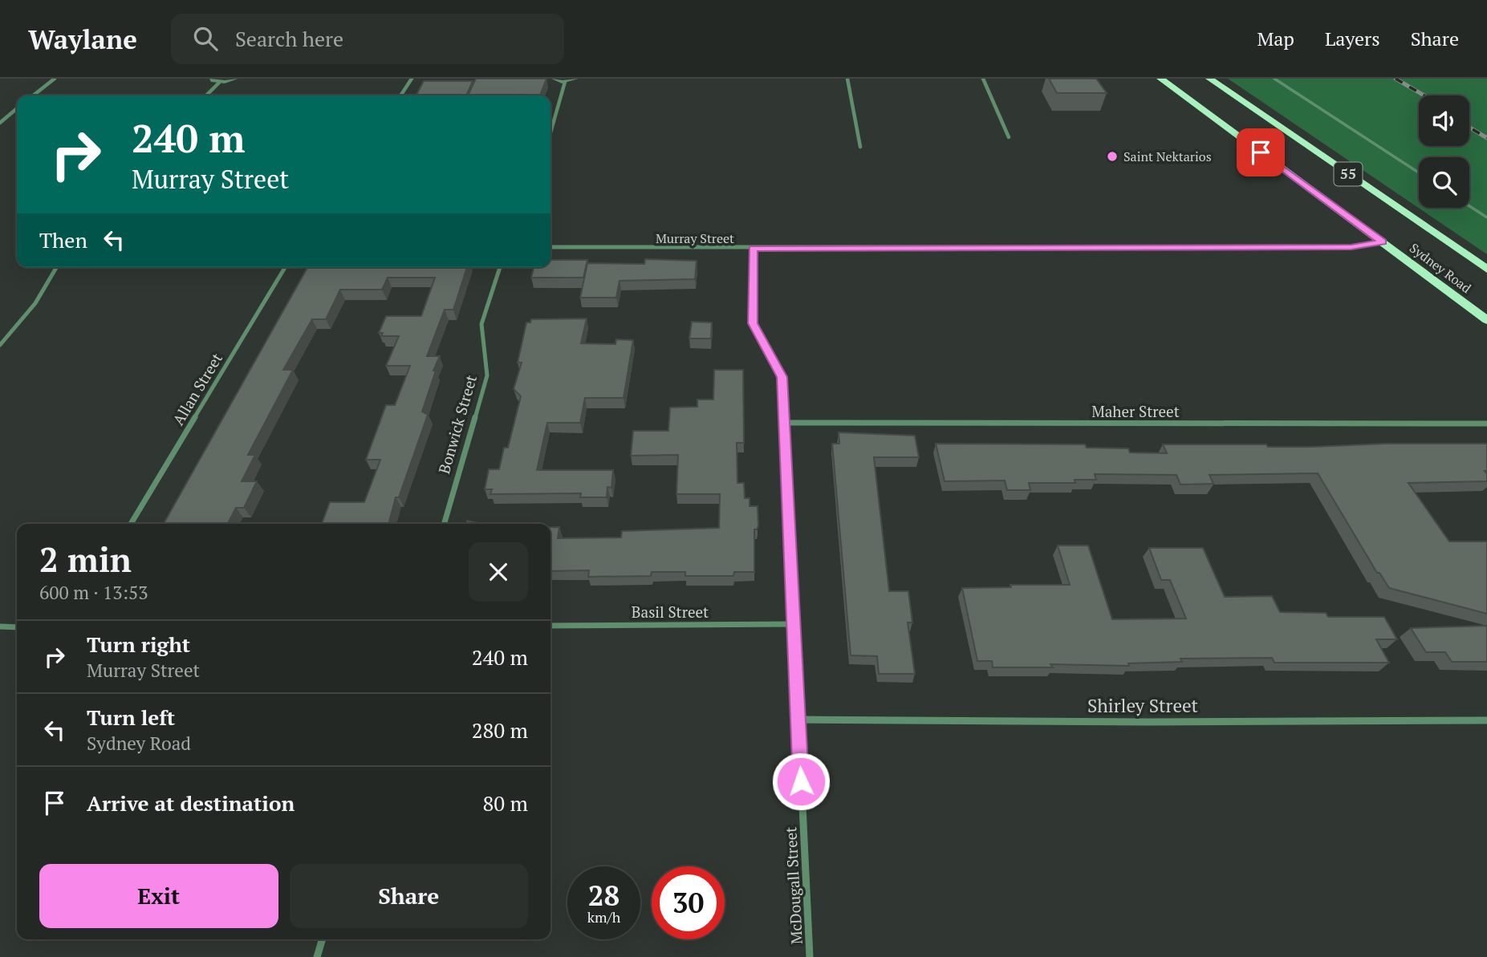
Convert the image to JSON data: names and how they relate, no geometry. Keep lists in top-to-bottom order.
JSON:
{
  "streets": {
    "highway": ["55", "Sydney Road"],
    "street": [
      "Murray Street",
      "Allan Street",
      "Maher Street",
      "Bonwick Street",
      "Basil Street",
      "Shirley Street",
      "McDougall Street"
    ]
  },
  "crossings": [
    ["Murray Street", "Sydney Road"],
    ["Murray Street", "McDougall Street"],
    ["Maher Street", "McDougall Street"],
    ["Basil Street", "McDougall Street"],
    ["Shirley Street", "McDougall Street"]
  ],
  "places": ["Saint Nektarios"],
  "page": {
    "header": "Waylane",
    "search": "Search here",
    "nav": ["Map", "Layers", "Share"],
    "turn": ["240 m", "Murray Street"],
    "then": "Then",
    "heading": ["2 min", "600 m · 13:53"],
    "list": [
      {
        "name": "Turn right",
        "note": "Murray Street",
        "value": "240 m"
      },
      {
        "name": "Turn left",
        "note": "Sydney Road",
        "value": "280 m"
      },
      {
        "name": "Arrive at destination",
        "value": "80 m"
      }
    ],
    "buttons": ["Exit", "Share"],
    "speed": "28 km/h",
    "limit": "30"
  }
}
